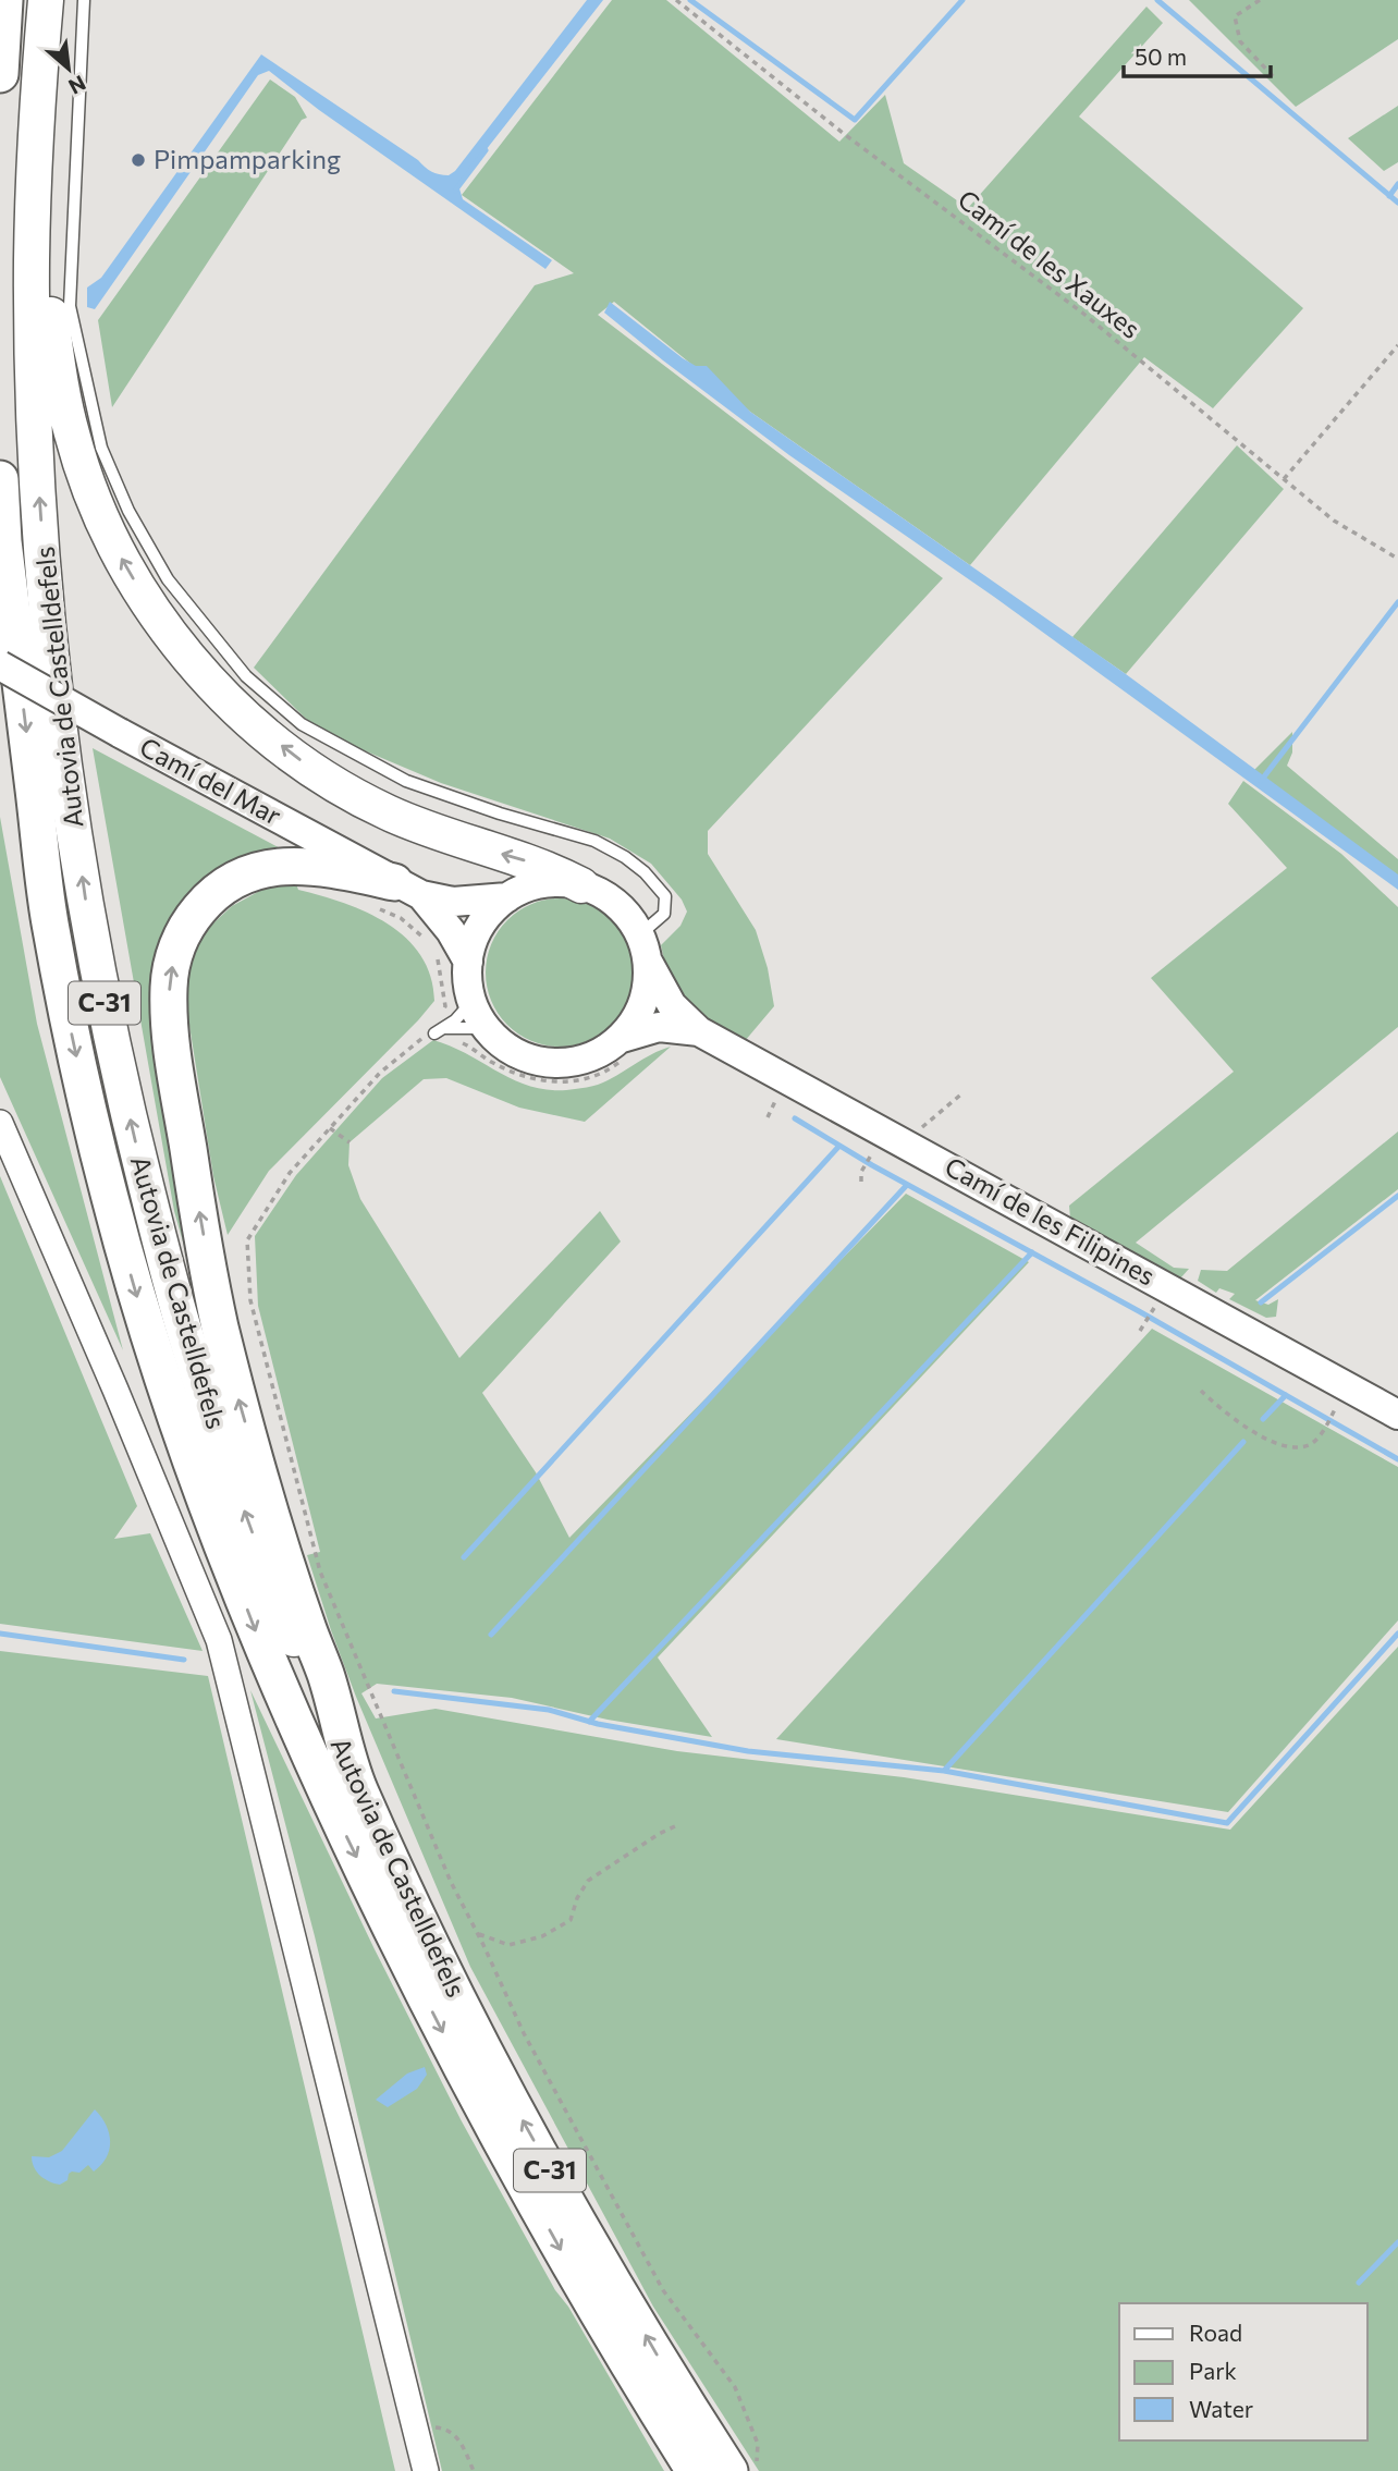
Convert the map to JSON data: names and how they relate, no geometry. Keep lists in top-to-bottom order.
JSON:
{
  "streets": {
    "highway": ["Autovia de Castelldefels", "C-31"],
    "main road": ["Camí del Mar", "Camí de les Filipines"],
    "path": ["Camí de les Xauxes"]
  },
  "places": ["Pimpamparking"],
  "legend": ["Road", "Park", "Water"],
  "scale_bar": "50 m",
  "north": "bottom right"
}
